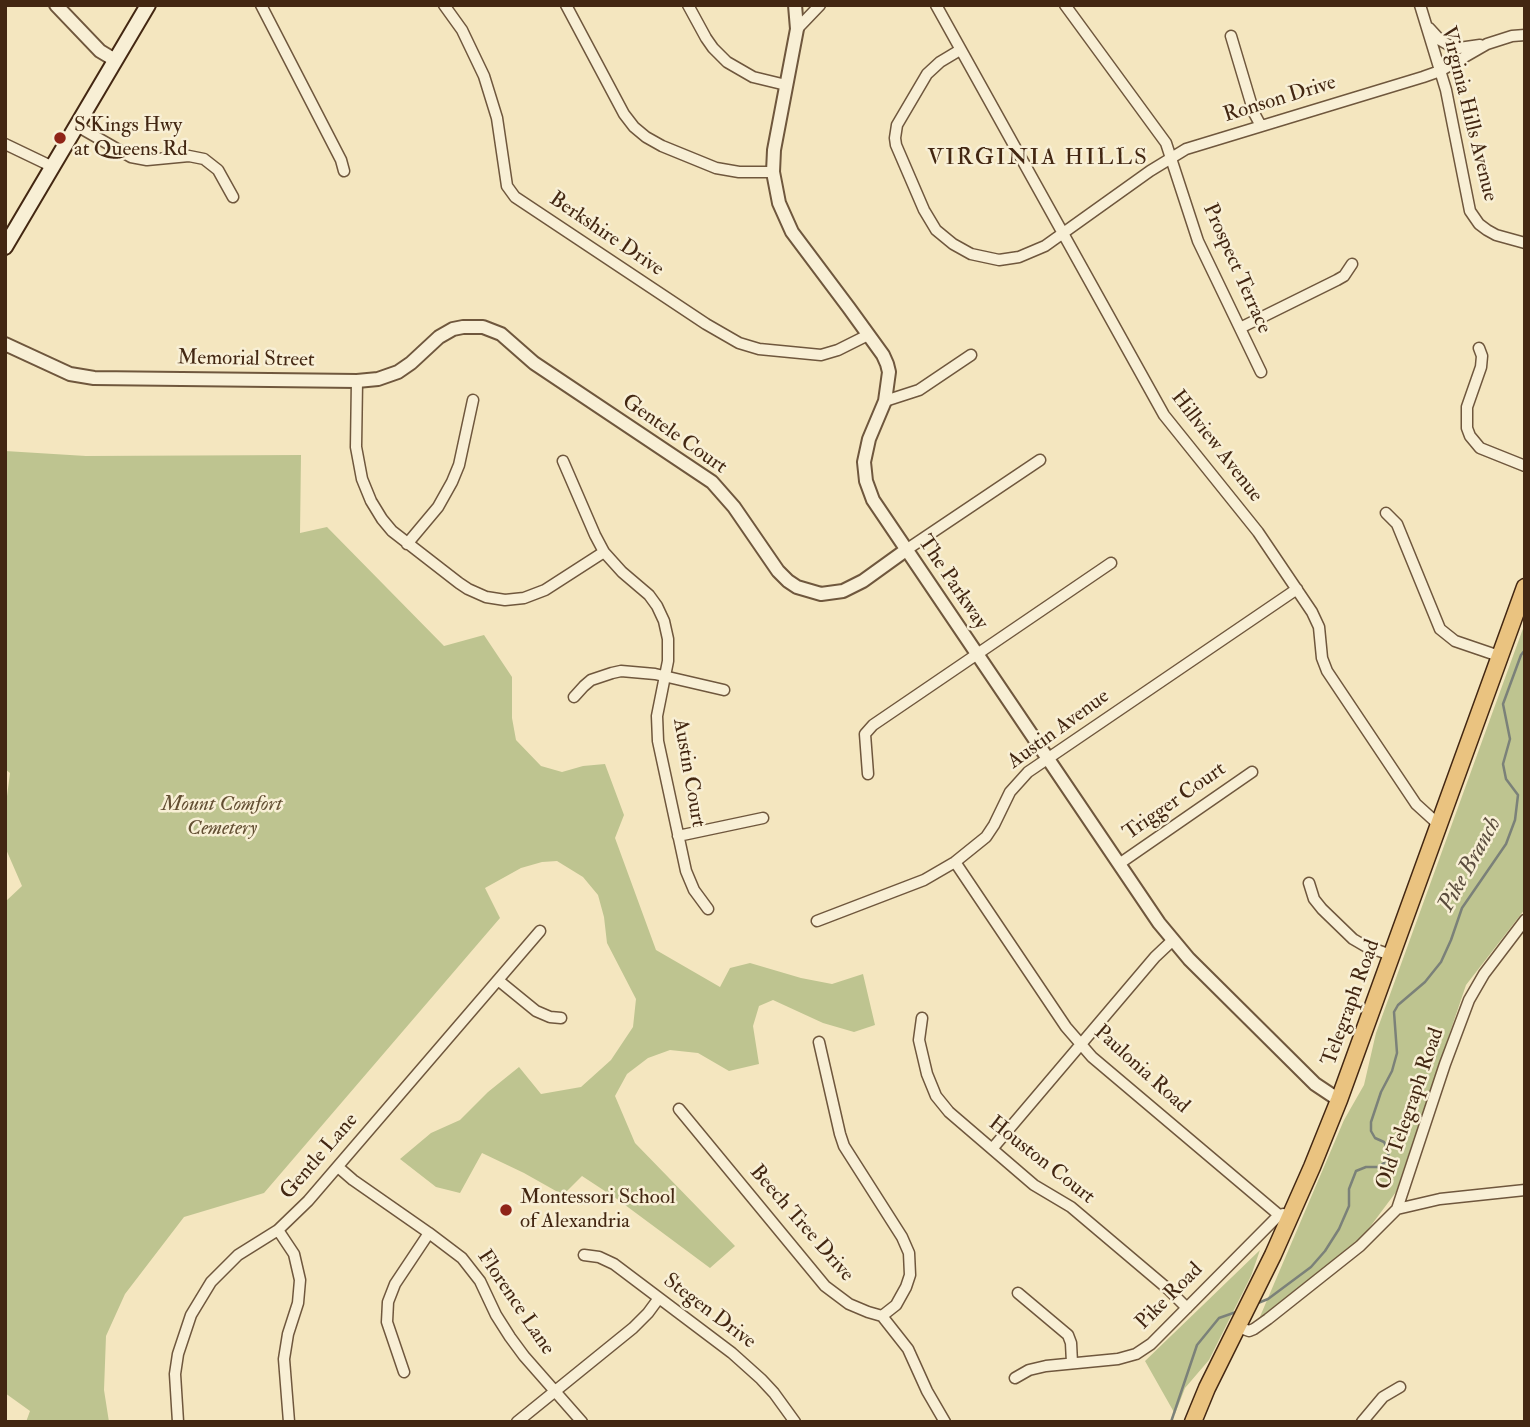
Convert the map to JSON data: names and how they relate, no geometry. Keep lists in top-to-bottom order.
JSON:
{
  "streets": {
    "main road": ["Telegraph Road"],
    "street": [
      "Ronson Drive",
      "Virginia Hills Avenue",
      "Berkshire Drive",
      "Prospect Terrace",
      "Memorial Street",
      "Gentele Court",
      "Hillview Avenue",
      "The Parkway",
      "Austin Avenue",
      "Austin Court",
      "Trigger Court",
      "Paulonia Road",
      "Old Telegraph Road",
      "Gentle Lane",
      "Houston Court",
      "Beech Tree Drive",
      "Pike Road",
      "Florence Lane",
      "Stegen Drive"
    ]
  },
  "crossings": [
    ["Ronson Drive", "Virginia Hills Avenue"],
    ["Ronson Drive", "Prospect Terrace"],
    ["Ronson Drive", "Hillview Avenue"],
    ["Berkshire Drive", "The Parkway"],
    ["Memorial Street", "Gentele Court"],
    ["Gentele Court", "The Parkway"],
    ["Hillview Avenue", "Austin Avenue"],
    ["Hillview Avenue", "Telegraph Road"],
    ["The Parkway", "Austin Avenue"],
    ["The Parkway", "Trigger Court"],
    ["The Parkway", "Telegraph Road"],
    ["Austin Avenue", "Paulonia Road"],
    ["Telegraph Road", "Paulonia Road"],
    ["Telegraph Road", "Old Telegraph Road"],
    ["Telegraph Road", "Pike Road"],
    ["Paulonia Road", "Pike Road"],
    ["Gentle Lane", "Florence Lane"],
    ["Houston Court", "Pike Road"]
  ],
  "districts": ["VIRGINIA HILLS"],
  "water": ["Pike Branch"],
  "parks": ["Mount Comfort Cemetery"],
  "places": ["S Kings Hwy at Queens Rd", "Montessori School of Alexandria"]
}
